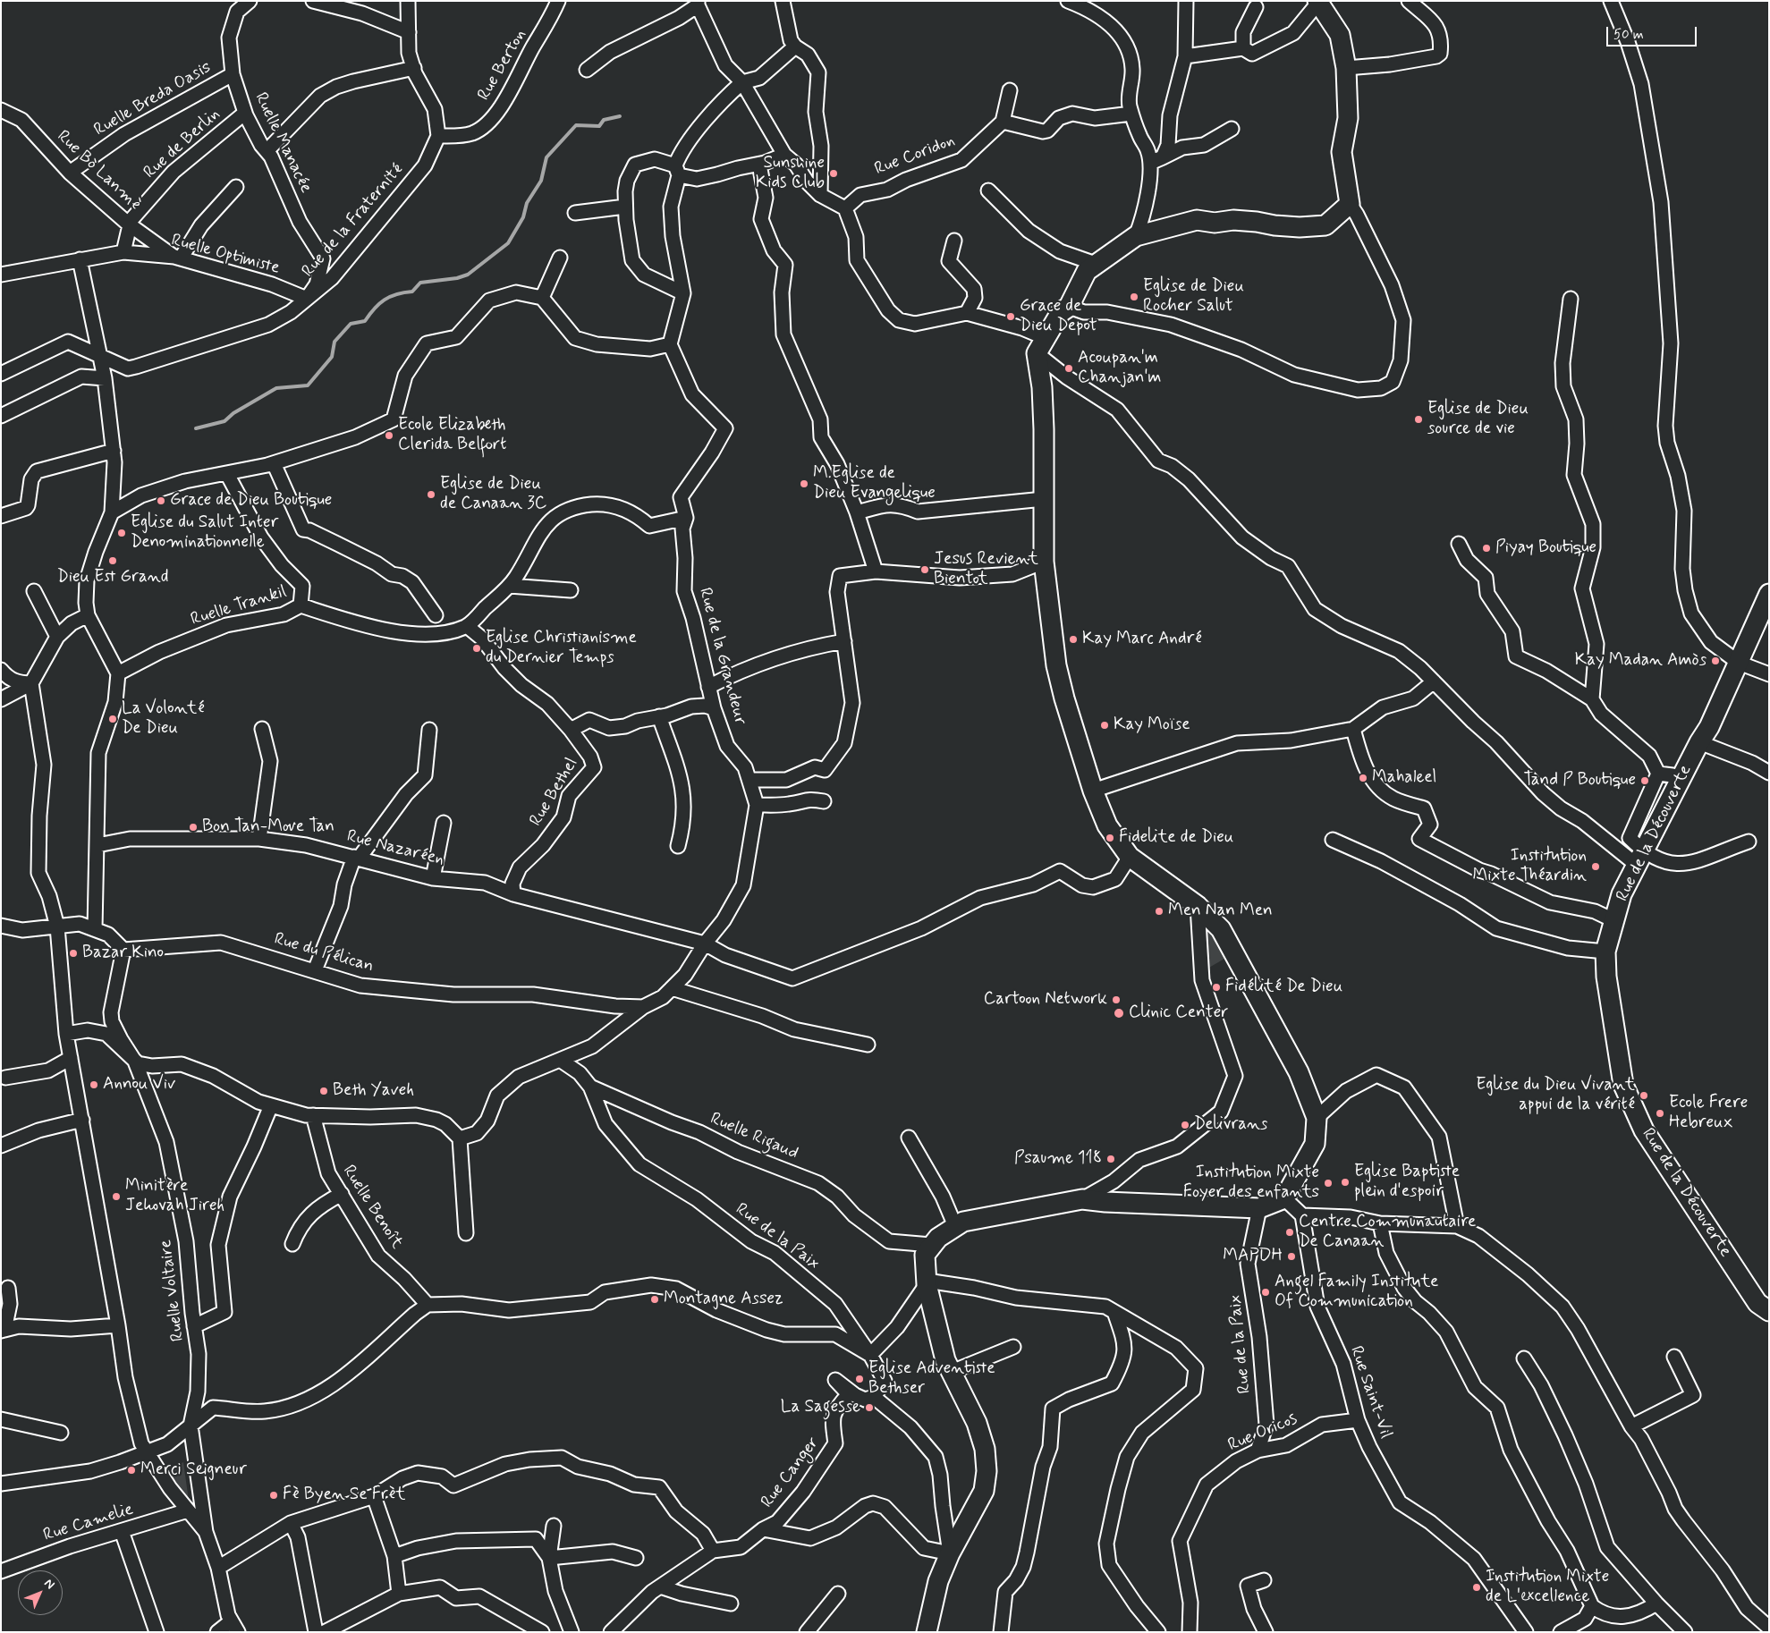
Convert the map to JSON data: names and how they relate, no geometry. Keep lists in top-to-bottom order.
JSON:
{
  "streets": {
    "street": [
      "Rue Berton",
      "Ruelle Breda Oasis",
      "Ruelle Manacée",
      "Rue de Berlin",
      "Rue Coridon",
      "Rue Bò Lanmè",
      "Rue de la Fraternité",
      "Ruelle Optimiste",
      "Ruelle Trankil",
      "Rue de la Grandeur",
      "Rue Bethel",
      "Rue de la Découverte",
      "Rue Nazaréen",
      "Rue du Pélican",
      "Ruelle Rigaud",
      "Ruelle Benoît",
      "Rue de la Paix",
      "Ruelle Voltaire",
      "Rue Saint-Vil",
      "Rue Oricos",
      "Rue Canger",
      "Rue Camelie"
    ]
  },
  "crossings": [
    ["Rue Berton", "Rue de la Fraternité"],
    ["Ruelle Breda Oasis", "Ruelle Manacée"],
    ["Ruelle Breda Oasis", "Rue Bò Lanmè"],
    ["Ruelle Manacée", "Rue de Berlin"],
    ["Ruelle Manacée", "Rue de la Fraternité"],
    ["Ruelle Manacée", "Ruelle Optimiste"],
    ["Rue de Berlin", "Rue Bò Lanmè"],
    ["Rue Bò Lanmè", "Ruelle Optimiste"],
    ["Rue de la Fraternité", "Ruelle Optimiste"],
    ["Ruelle Trankil", "Rue de la Grandeur"],
    ["Rue de la Grandeur", "Rue Nazaréen"],
    ["Rue de la Grandeur", "Rue du Pélican"],
    ["Rue de la Grandeur", "Ruelle Rigaud"],
    ["Rue Bethel", "Rue Nazaréen"],
    ["Rue du Pélican", "Ruelle Voltaire"],
    ["Ruelle Rigaud", "Rue de la Paix"],
    ["Rue de la Paix", "Rue Oricos"],
    ["Rue de la Paix", "Rue Canger"],
    ["Rue Saint-Vil", "Rue Oricos"]
  ],
  "places": [
    "Sunshine Kids Club",
    "Eglise de Dieu Rocher Salut",
    "Grace de Dieu Depot",
    "Acoupan'm Chanjan'm",
    "Eglise de Dieu source de vie",
    "Ecole Elizabeth Clerida Belfort",
    "M.Eglise de Dieu Evangelique",
    "Eglise de Dieu de Canaan 3C",
    "Grace de Dieu Boutique",
    "Eglise du Salut Inter Denominationnelle",
    "Piyay Boutique",
    "Dieu Est Grand",
    "Jesus Revient Bientot",
    "Kay Marc André",
    "Eglise Christianisme du Dernier Temps",
    "Kay Madan Amòs",
    "La Volonté De Dieu",
    "Kay Moïse",
    "Mahaleel",
    "Tand P Boutique",
    "Bon Tan-Move Tan",
    "Fidelite de Dieu",
    "Institution Mixte Théardin",
    "Men Nan Men",
    "Bazar Kino",
    "Fidélité De Dieu",
    "Cartoon Network",
    "Clinic Center",
    "Annou Viv",
    "Beth Yaveh",
    "Eglise du Dieu Vivant appui de la vérité",
    "Ecole Frere Hebreux",
    "Delivrans",
    "Psaume 118",
    "Eglise Baptiste plein d'espoir",
    "Institution Mixte Foyer des enfants",
    "Minitère Jehovah Jireh",
    "Centre Communautaire De Canaan",
    "MAPDH",
    "Angel Family Institute Of Communication",
    "Montagne Assez",
    "Eglise Adventiste Bethser",
    "La Sagesse",
    "Merci Seigneur",
    "Fè Byen Se Frèt",
    "Institution Mixte de L'excellence"
  ],
  "scale_bar": "50 m",
  "north": "top right"
}
